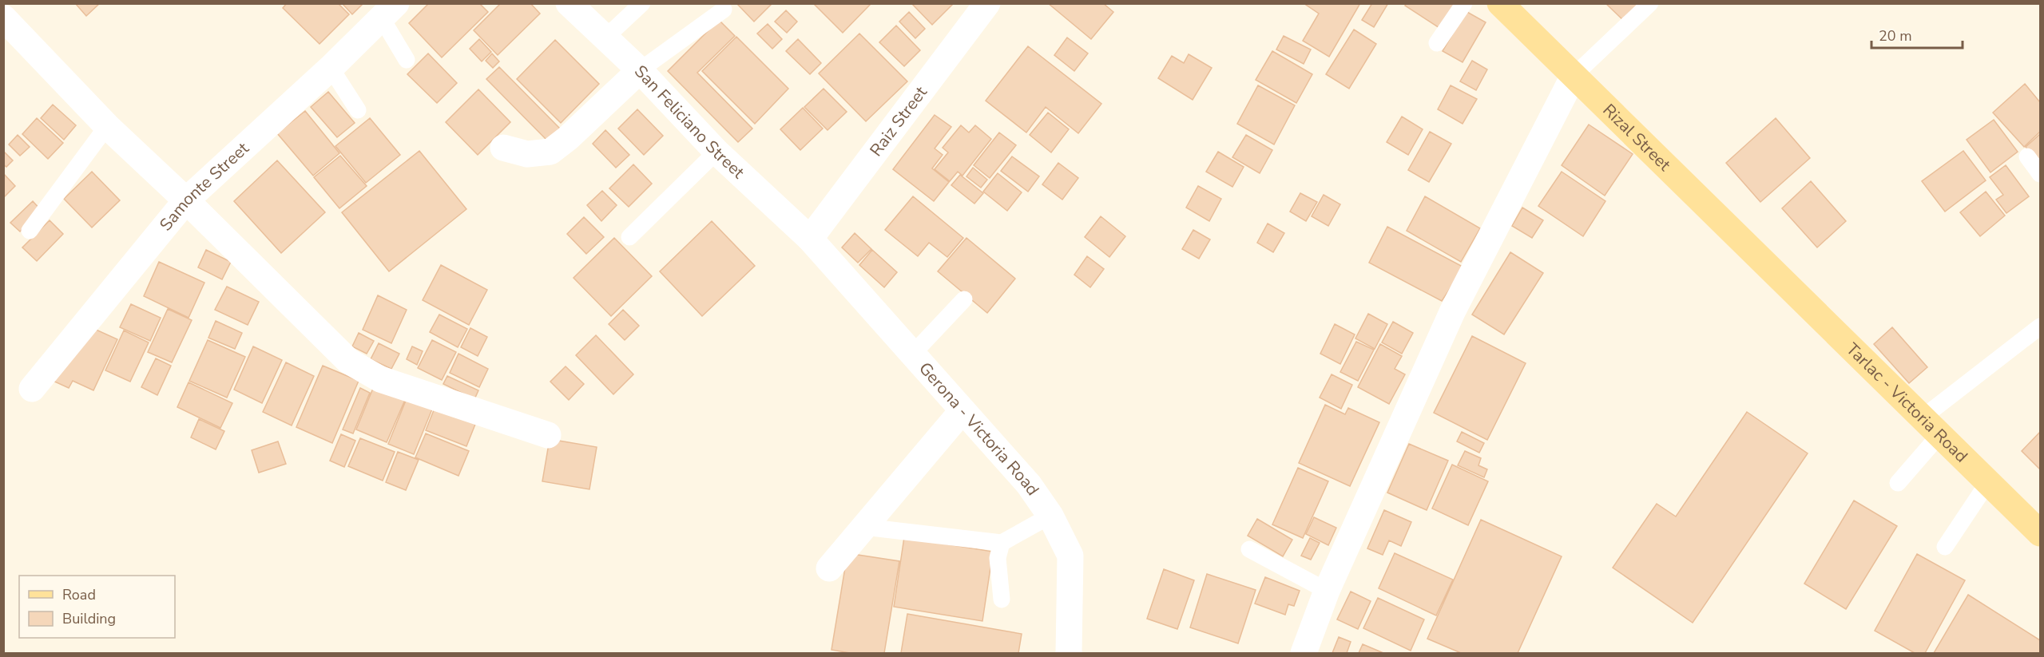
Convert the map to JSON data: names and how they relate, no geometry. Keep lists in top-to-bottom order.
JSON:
{
  "streets": {
    "main road": ["Rizal Street", "Tarlac - Victoria Road"],
    "street": [
      "San Feliciano Street",
      "Raiz Street",
      "Samonte Street",
      "Gerona - Victoria Road"
    ]
  },
  "crossings": [
    ["San Feliciano Street", "Raiz Street"],
    ["San Feliciano Street", "Gerona - Victoria Road"],
    ["Raiz Street", "Gerona - Victoria Road"],
    ["Rizal Street", "Tarlac - Victoria Road"]
  ],
  "legend": ["Road", "Building"],
  "scale_bar": "20 m"
}
